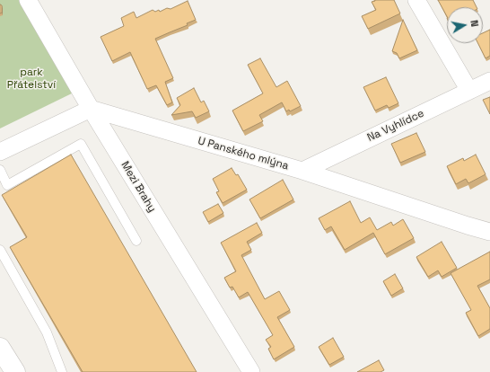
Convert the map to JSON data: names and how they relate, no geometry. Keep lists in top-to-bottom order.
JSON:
{
  "streets": {
    "street": ["Na Vyhlídce", "U Panského mlýna", "Mezi Brahy"]
  },
  "crossings": [
    ["Na Vyhlídce", "U Panského mlýna"],
    ["U Panského mlýna", "Mezi Brahy"]
  ],
  "parks": ["park Přátelství"],
  "north": "right"
}
